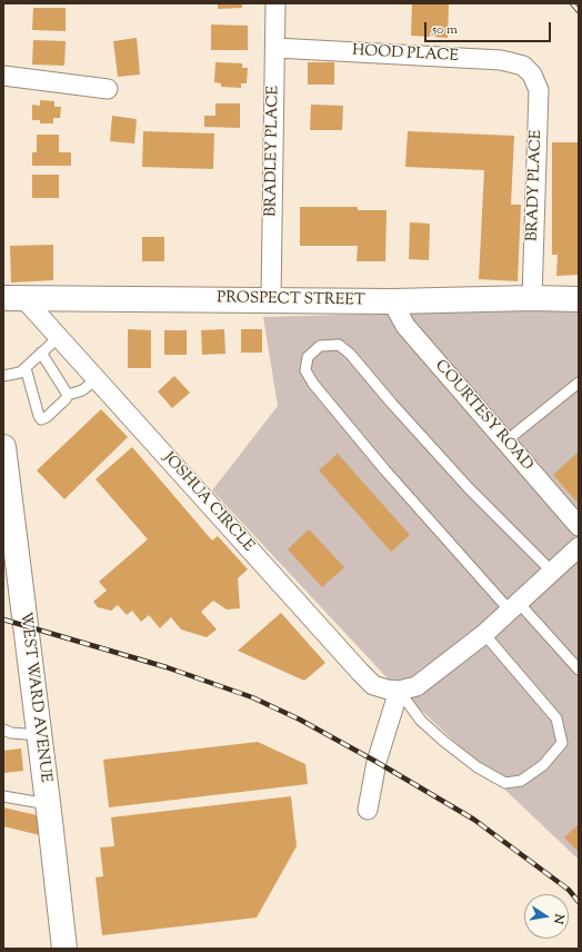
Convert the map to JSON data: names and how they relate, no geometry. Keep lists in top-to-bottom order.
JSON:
{
  "streets": {
    "street": [
      "HOOD PLACE",
      "BRADLEY PLACE",
      "BRADY PLACE",
      "PROSPECT STREET",
      "COURTESY ROAD",
      "JOSHUA CIRCLE",
      "WEST WARD AVENUE"
    ]
  },
  "crossings": [
    ["HOOD PLACE", "BRADLEY PLACE"],
    ["HOOD PLACE", "BRADY PLACE"],
    ["BRADLEY PLACE", "PROSPECT STREET"],
    ["BRADY PLACE", "PROSPECT STREET"],
    ["PROSPECT STREET", "COURTESY ROAD"],
    ["PROSPECT STREET", "JOSHUA CIRCLE"]
  ],
  "scale_bar": "50 m",
  "north": "right"
}
